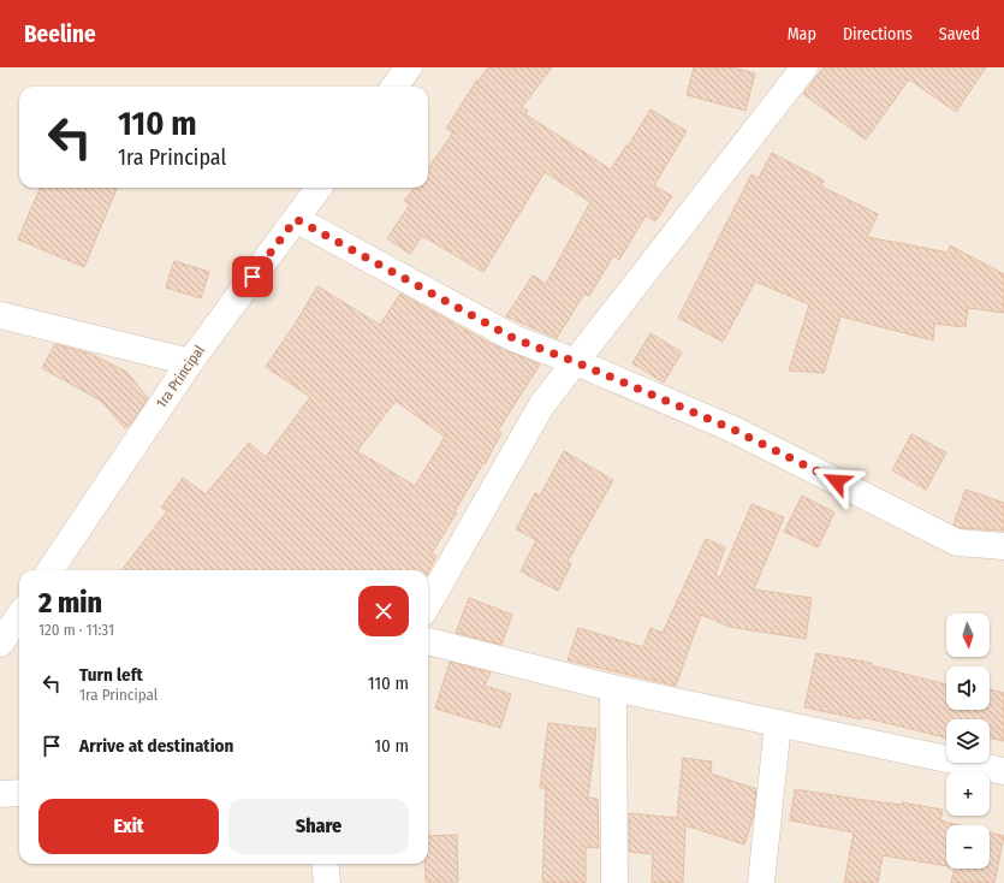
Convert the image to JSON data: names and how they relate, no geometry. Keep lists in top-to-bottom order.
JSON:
{
  "streets": {
    "street": ["1ra Principal"]
  },
  "north": "bottom",
  "page": {
    "header": "Beeline",
    "nav": ["Map", "Directions", "Saved"],
    "turn": ["110 m", "1ra Principal"],
    "heading": ["2 min", "120 m · 11:31"],
    "map_buttons": ["+", "−"],
    "list": [
      {
        "name": "Turn left",
        "note": "1ra Principal",
        "value": "110 m"
      },
      {
        "name": "Arrive at destination",
        "value": "10 m"
      }
    ],
    "buttons": ["Exit", "Share"]
  }
}
